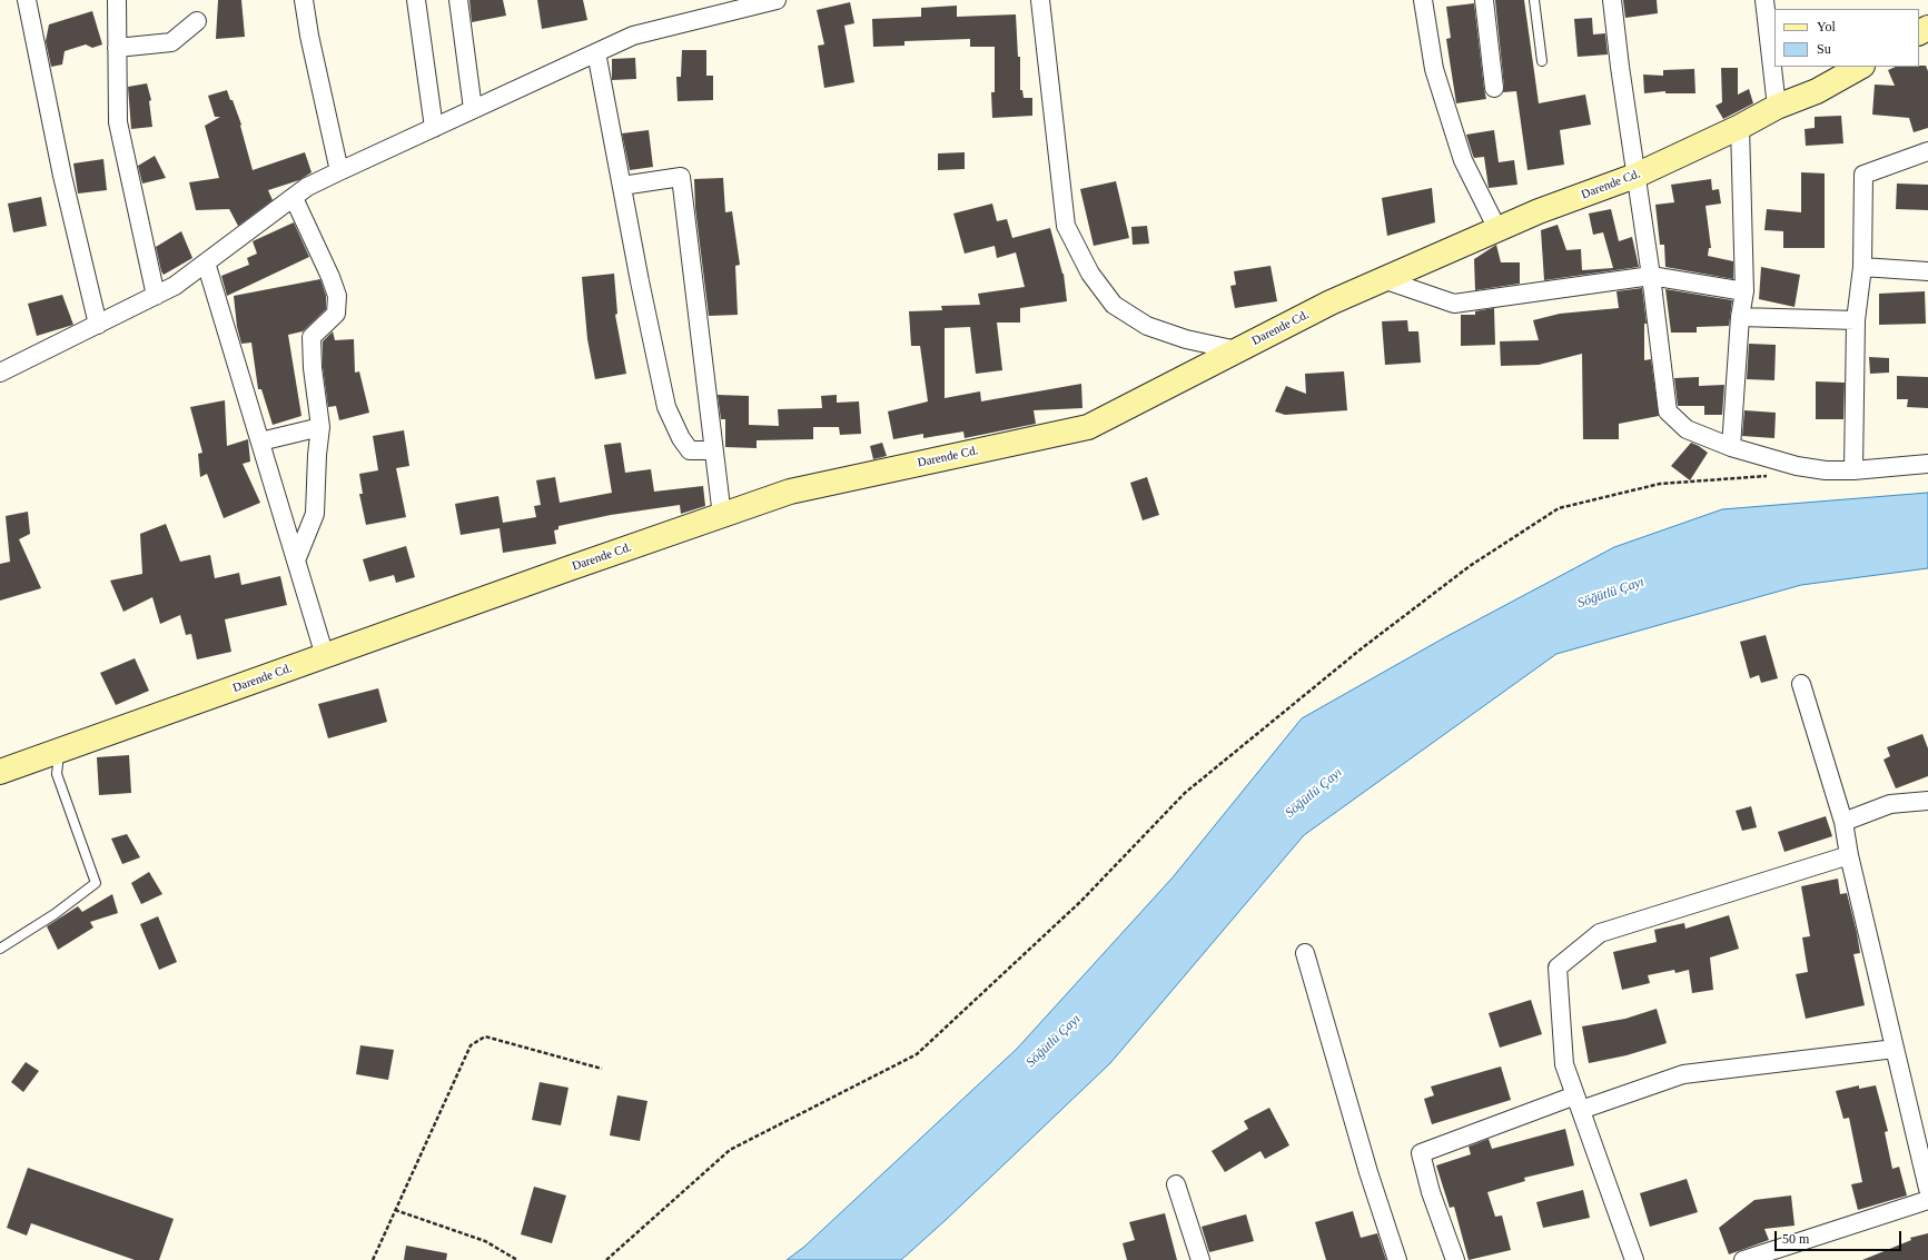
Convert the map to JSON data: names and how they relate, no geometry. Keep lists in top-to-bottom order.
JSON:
{
  "streets": {
    "street": ["Darende Cd."]
  },
  "water": ["Söğütlü Çayı"],
  "legend": ["Yol", "Su"],
  "scale_bar": "50 m"
}
